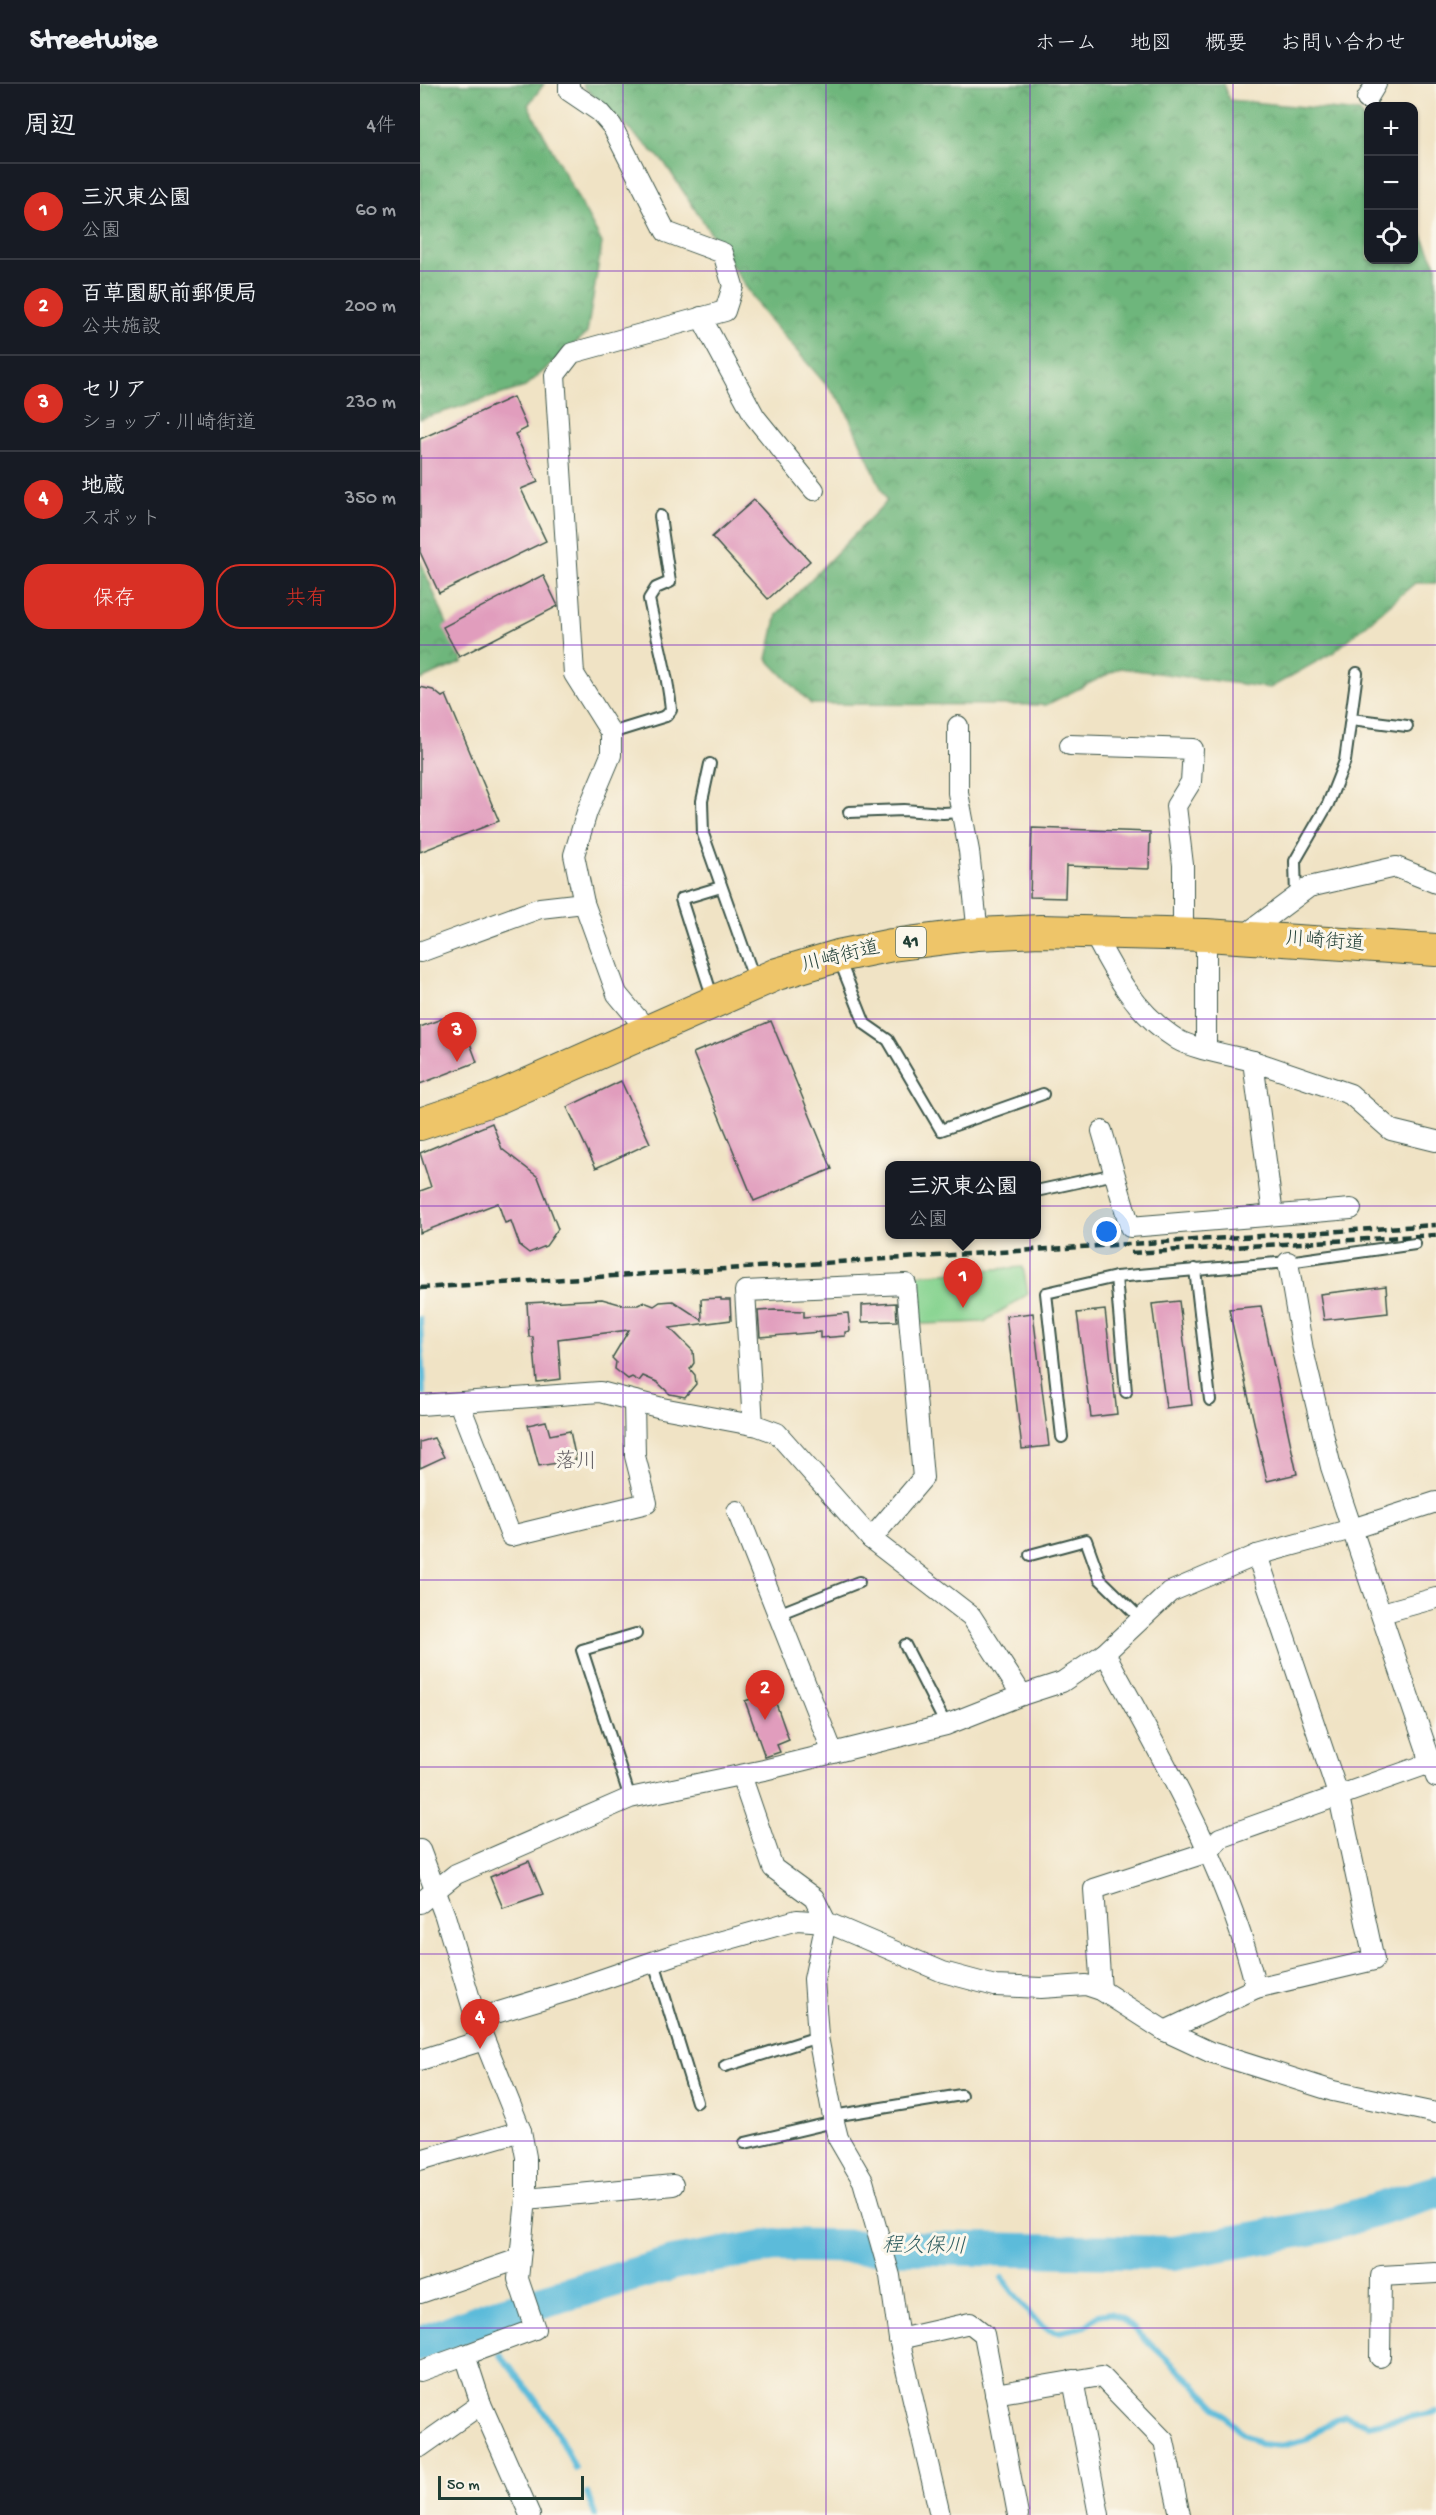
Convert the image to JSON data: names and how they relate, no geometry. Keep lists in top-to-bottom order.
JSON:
{
  "streets": {
    "main road": ["41", "川崎街道"]
  },
  "districts": ["落川"],
  "water": ["程久保川"],
  "scale_bar": "50 m",
  "page": {
    "header": "Streetwise",
    "nav": [
      "ホーム",
      "地図",
      "概要",
      "お問い合わせ"
    ],
    "heading": ["周辺", "4件"],
    "map_buttons": ["+", "−"],
    "list": [
      {
        "mark": "1",
        "name": "三沢東公園",
        "note": "公園",
        "value": "60 m"
      },
      {
        "mark": "2",
        "name": "百草園駅前郵便局",
        "note": "公共施設",
        "value": "200 m"
      },
      {
        "mark": "3",
        "name": "セリア",
        "note": "ショップ · 川崎街道",
        "value": "230 m"
      },
      {
        "mark": "4",
        "name": "地蔵",
        "note": "スポット",
        "value": "350 m"
      }
    ],
    "buttons": ["保存", "共有"],
    "pins": [
      "3",
      "1",
      "2",
      "4"
    ],
    "popup": ["三沢東公園", "公園"],
    "scale": "50 m"
  }
}
